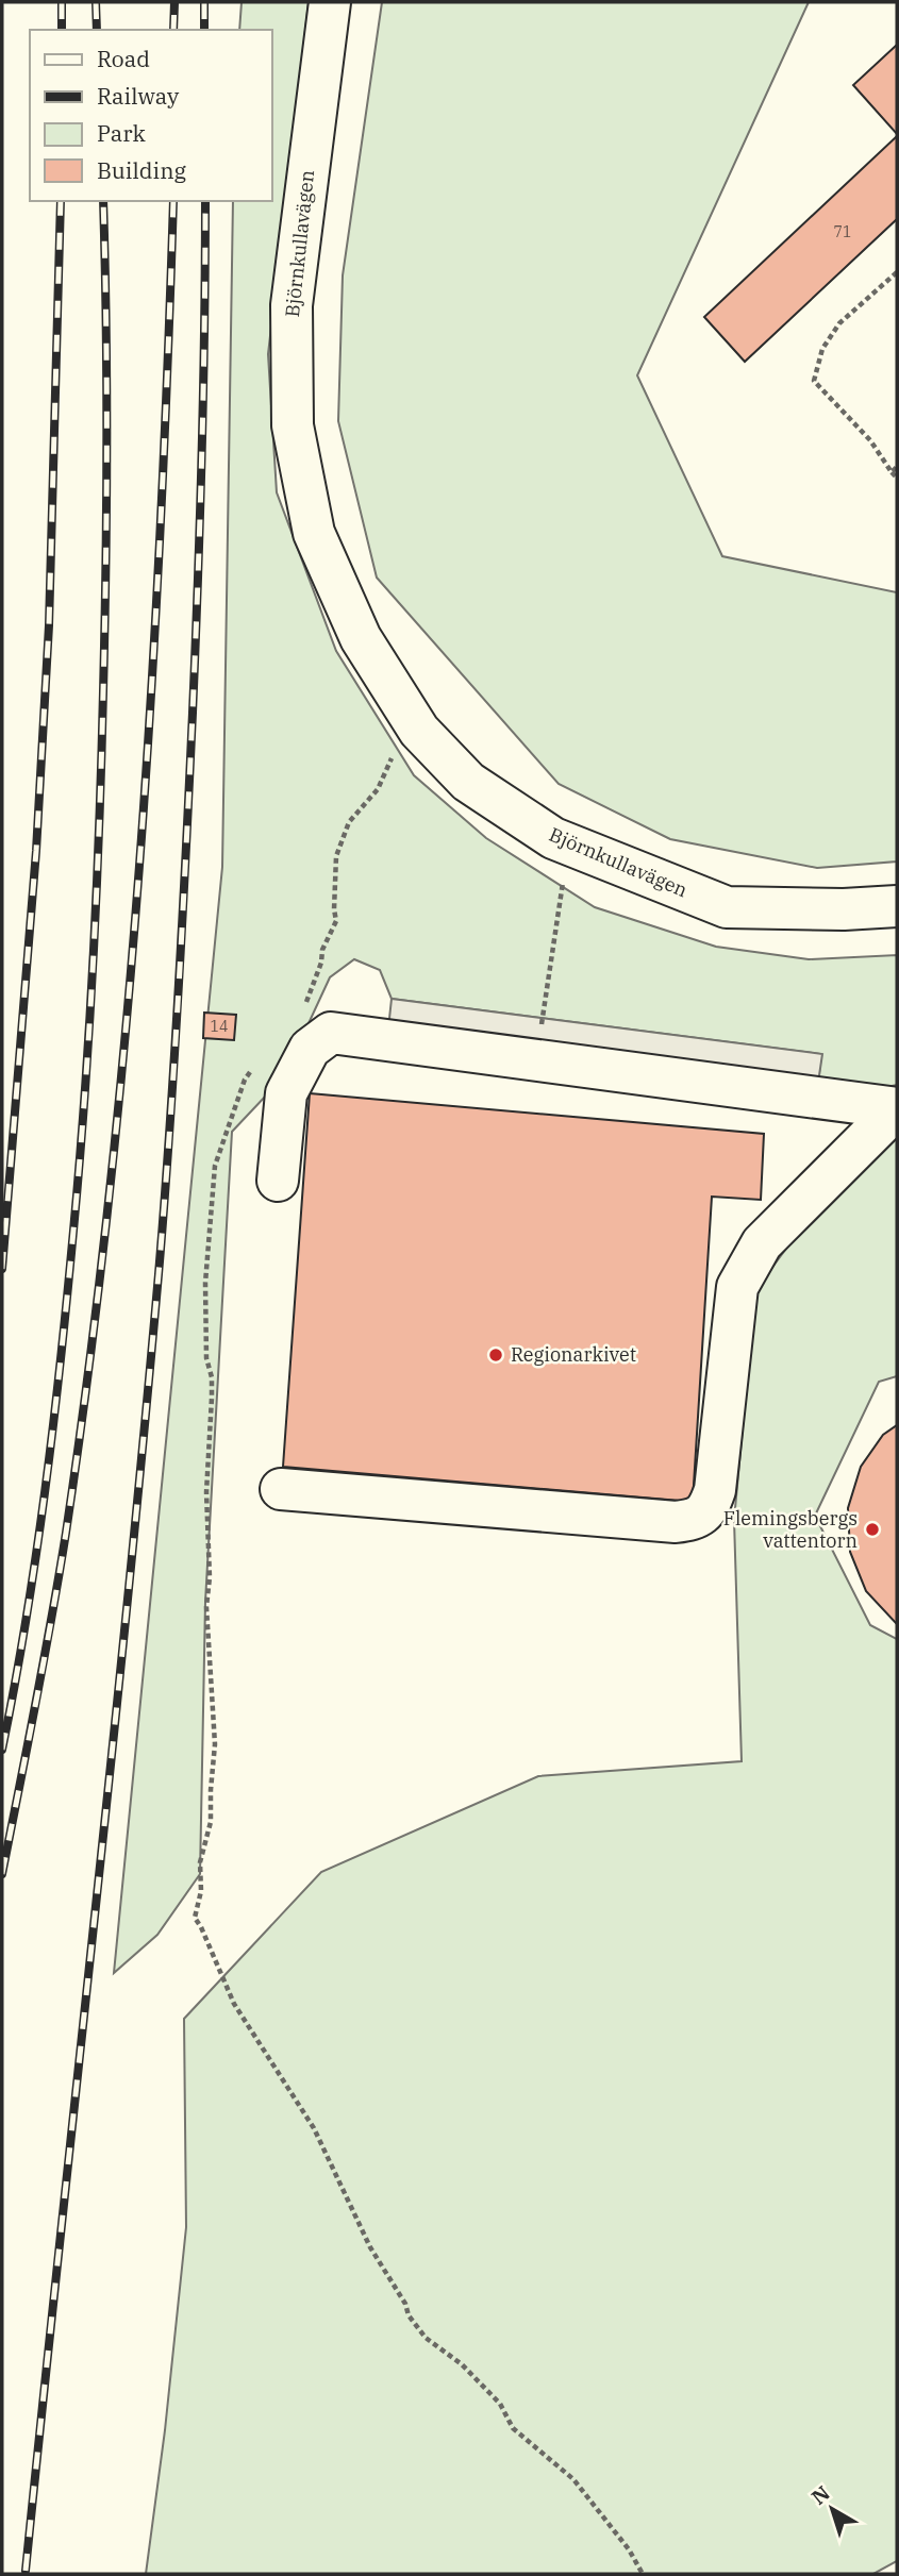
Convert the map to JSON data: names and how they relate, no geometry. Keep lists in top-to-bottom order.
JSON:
{
  "streets": {
    "street": ["Björnkullavägen"]
  },
  "places": ["Regionarkivet", "Flemingsbergs vattentorn"],
  "house_numbers": ["71", "14"],
  "legend": [
    "Road",
    "Railway",
    "Park",
    "Building"
  ],
  "north": "top left"
}
